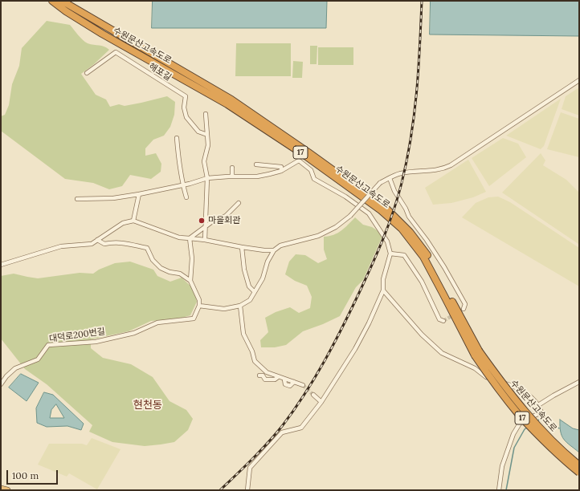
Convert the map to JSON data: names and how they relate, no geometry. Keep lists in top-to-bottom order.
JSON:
{
  "streets": {
    "highway": ["수원문산고속도로", "17"],
    "street": ["해포길", "대덕로200번길"]
  },
  "districts": ["현천동"],
  "places": ["마을회관"],
  "scale_bar": "100 m"
}
